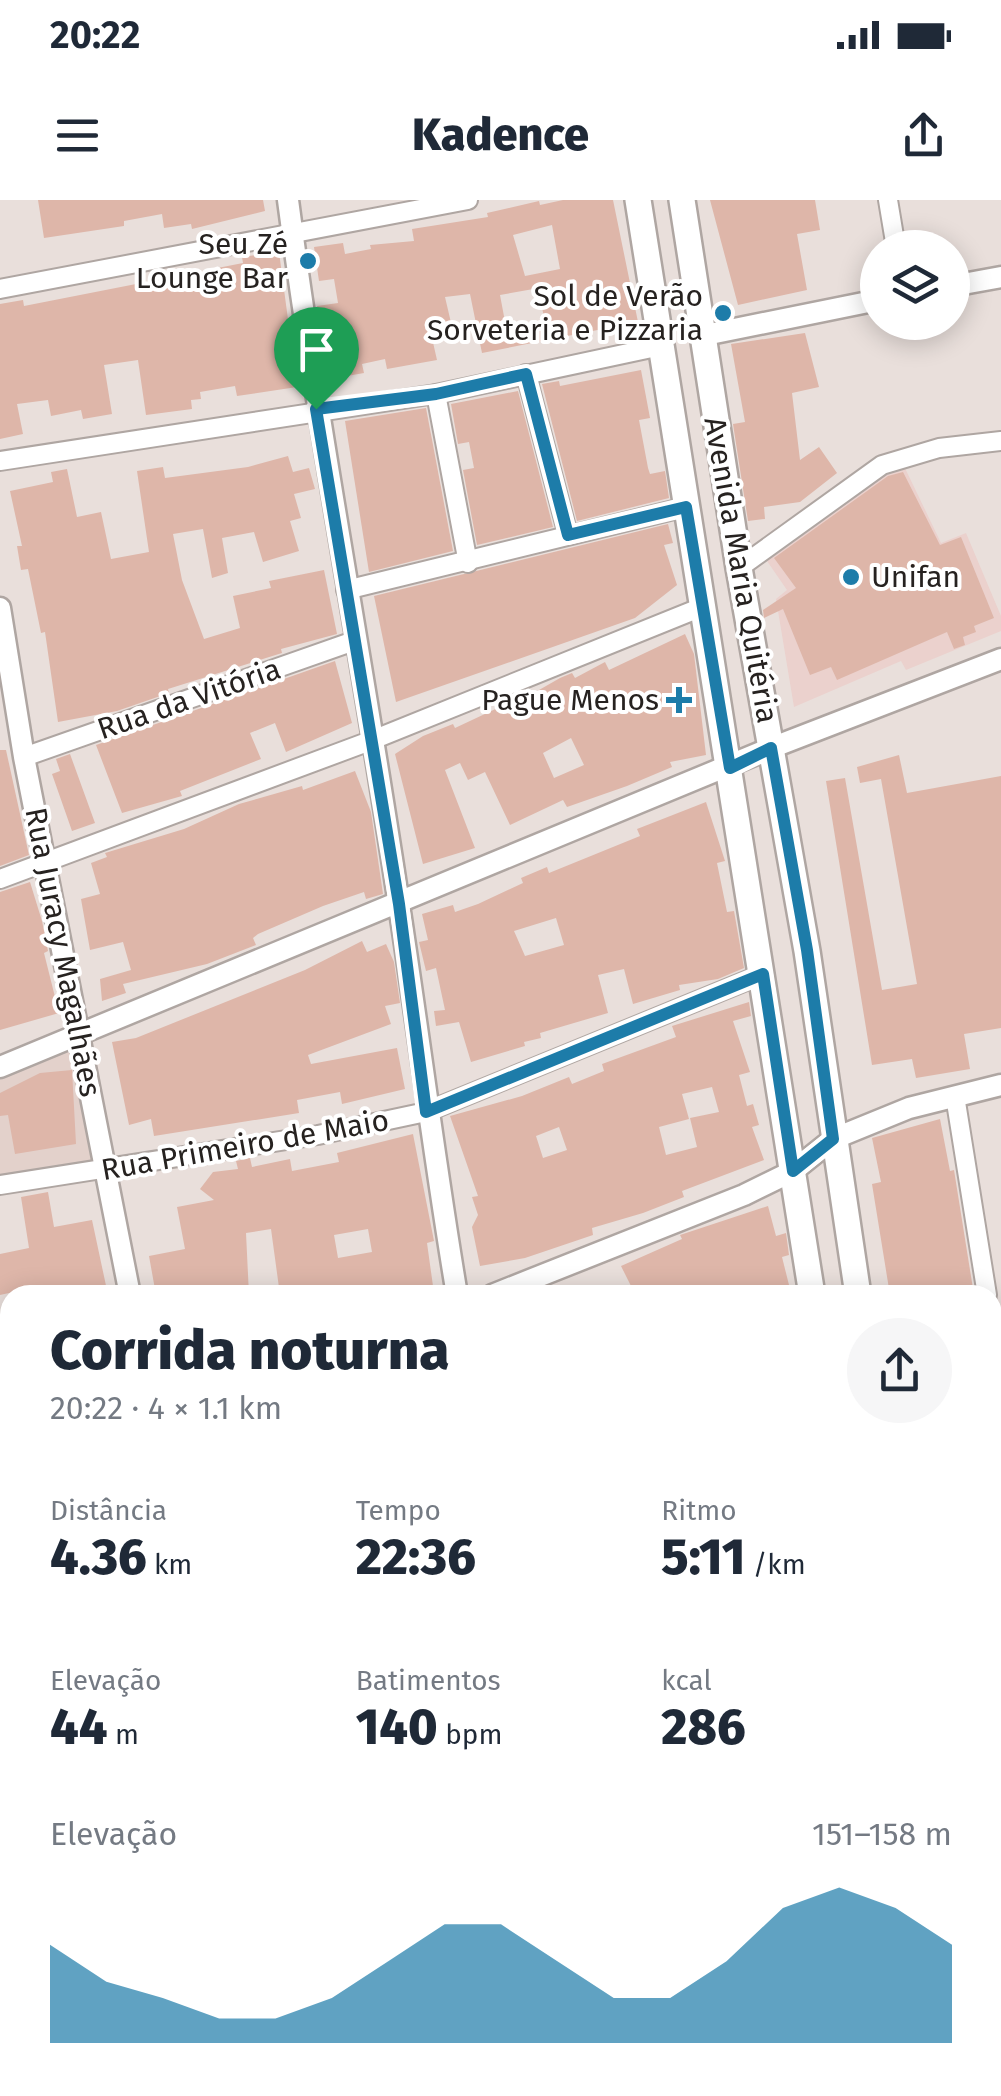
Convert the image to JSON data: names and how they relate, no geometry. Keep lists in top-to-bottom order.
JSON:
{
  "streets": {
    "main road": ["Avenida Maria Quitéria"],
    "street": ["Rua da Vitória", "Rua Juracy Magalhães", "Rua Primeiro de Maio"]
  },
  "crossings": [
    ["Avenida Maria Quitéria", "Rua Primeiro de Maio"],
    ["Rua da Vitória", "Rua Juracy Magalhães"],
    ["Rua Juracy Magalhães", "Rua Primeiro de Maio"]
  ],
  "places": {
    "other": ["Seu Zé Lounge Bar", "Sol de Verão Sorveteria e Pizzaria", "Unifan"],
    "health": ["Pague Menos"]
  },
  "page": {
    "status": "20:22",
    "header": "Kadence",
    "heading": ["Corrida noturna", "20:22 · 4 × 1.1 km"],
    "stats": [
      ["Distância", "4.36 km"],
      ["Tempo", "22:36"],
      ["Ritmo", "5:11 /km"],
      ["Elevação", "44 m"],
      ["Batimentos", "140 bpm"],
      ["kcal", "286"]
    ],
    "chart": ["Elevação", "151–158 m"]
  }
}
